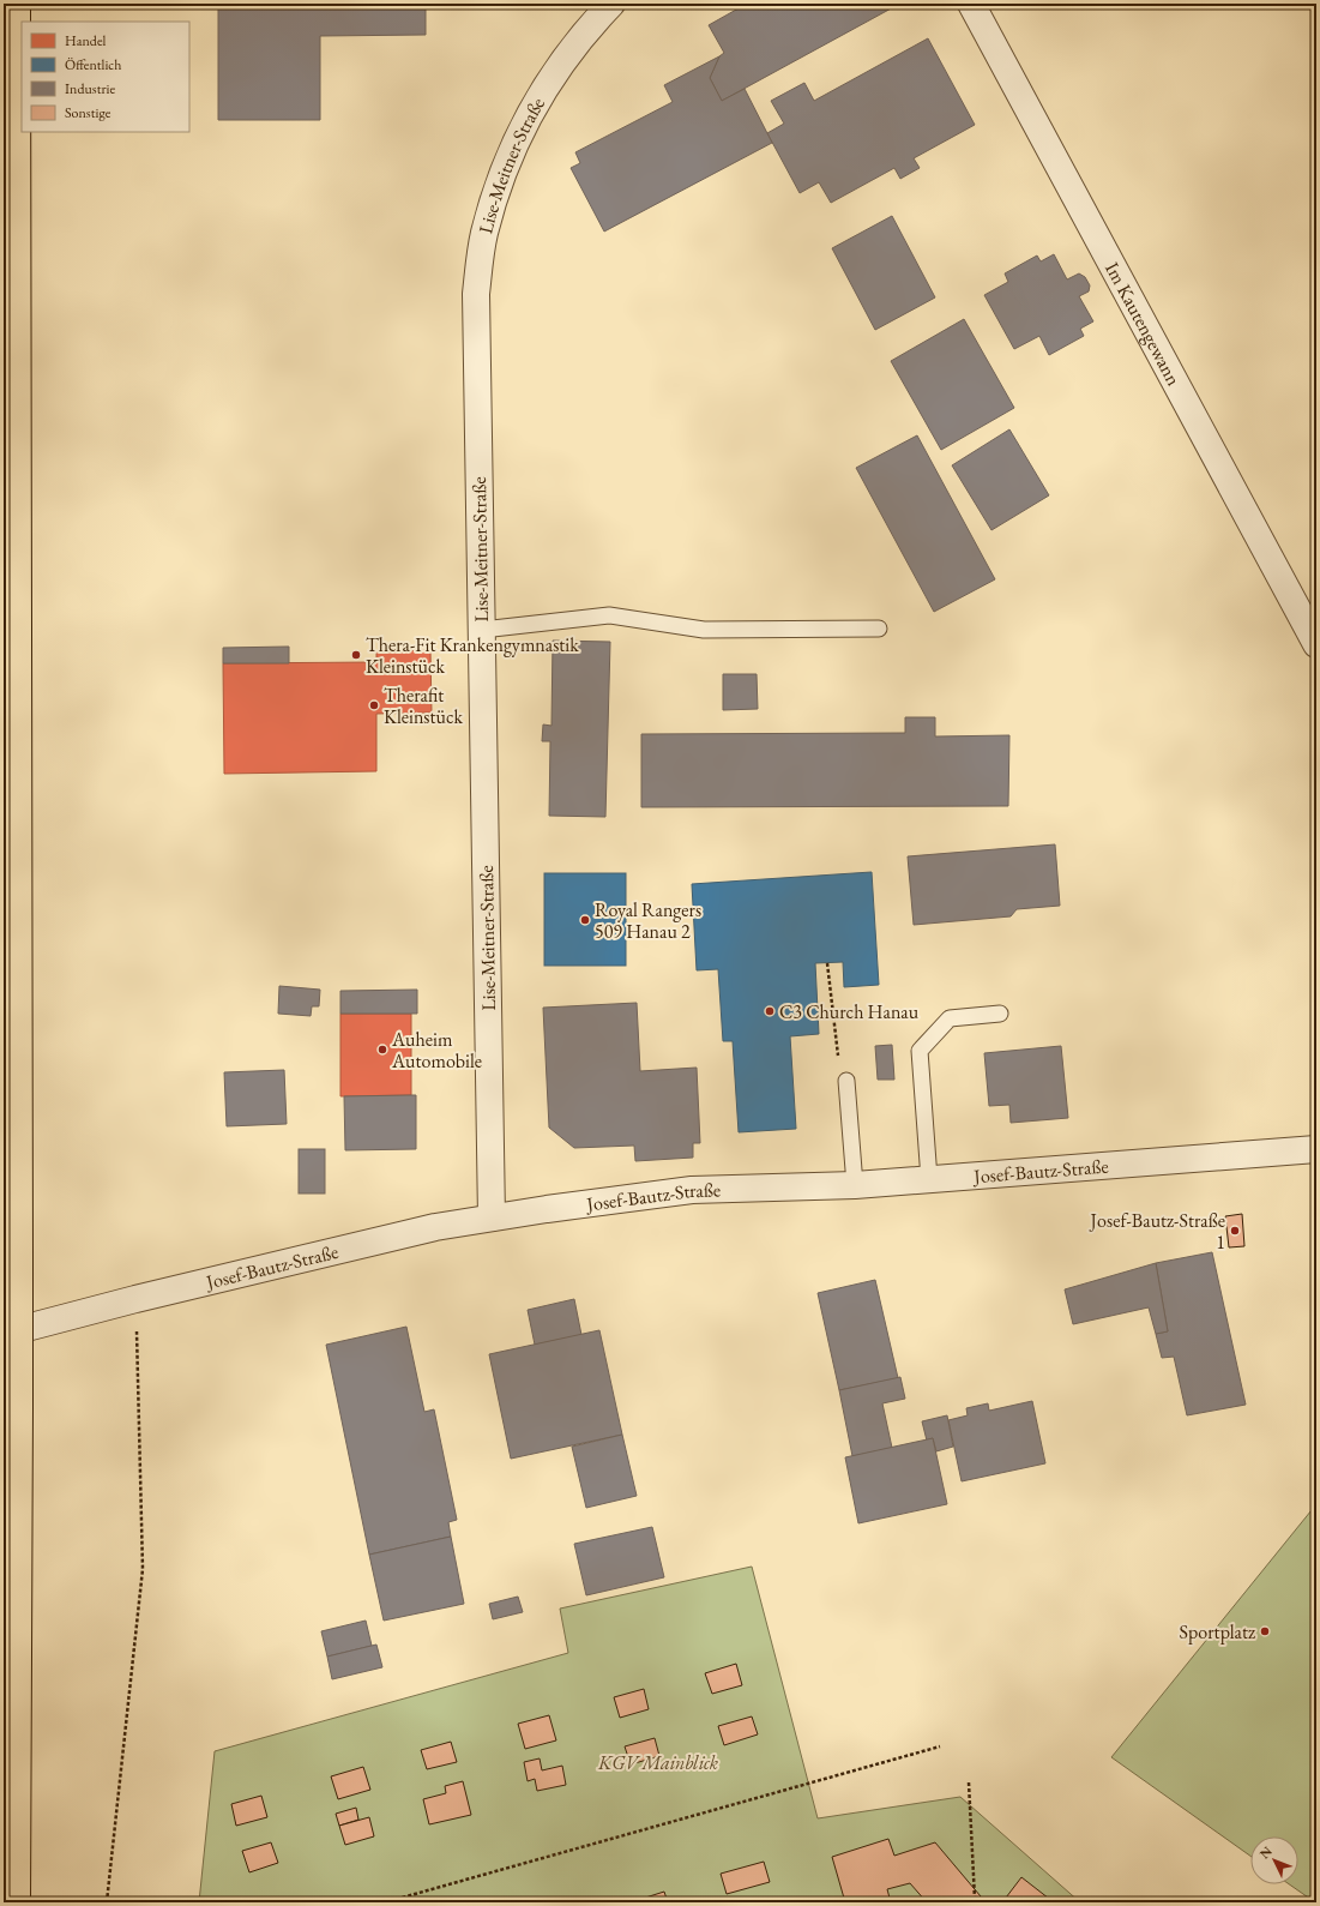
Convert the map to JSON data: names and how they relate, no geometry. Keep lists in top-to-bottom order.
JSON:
{
  "streets": {
    "street": ["Lise-Meitner-Straße", "Im Kautengewann", "Josef-Bautz-Straße"]
  },
  "crossings": [
    ["Lise-Meitner-Straße", "Josef-Bautz-Straße"]
  ],
  "parks": ["KGV Mainblick"],
  "places": [
    "Thera-Fit Krankengymnastik Kleinstück",
    "Therafit Kleinstück",
    "Royal Rangers 509 Hanau 2",
    "C3 Church Hanau",
    "Auheim Automobile",
    "Josef-Bautz-Straße 1",
    "Sportplatz"
  ],
  "legend": [
    "Handel",
    "Öffentlich",
    "Industrie",
    "Sonstige"
  ],
  "north": "top left"
}
